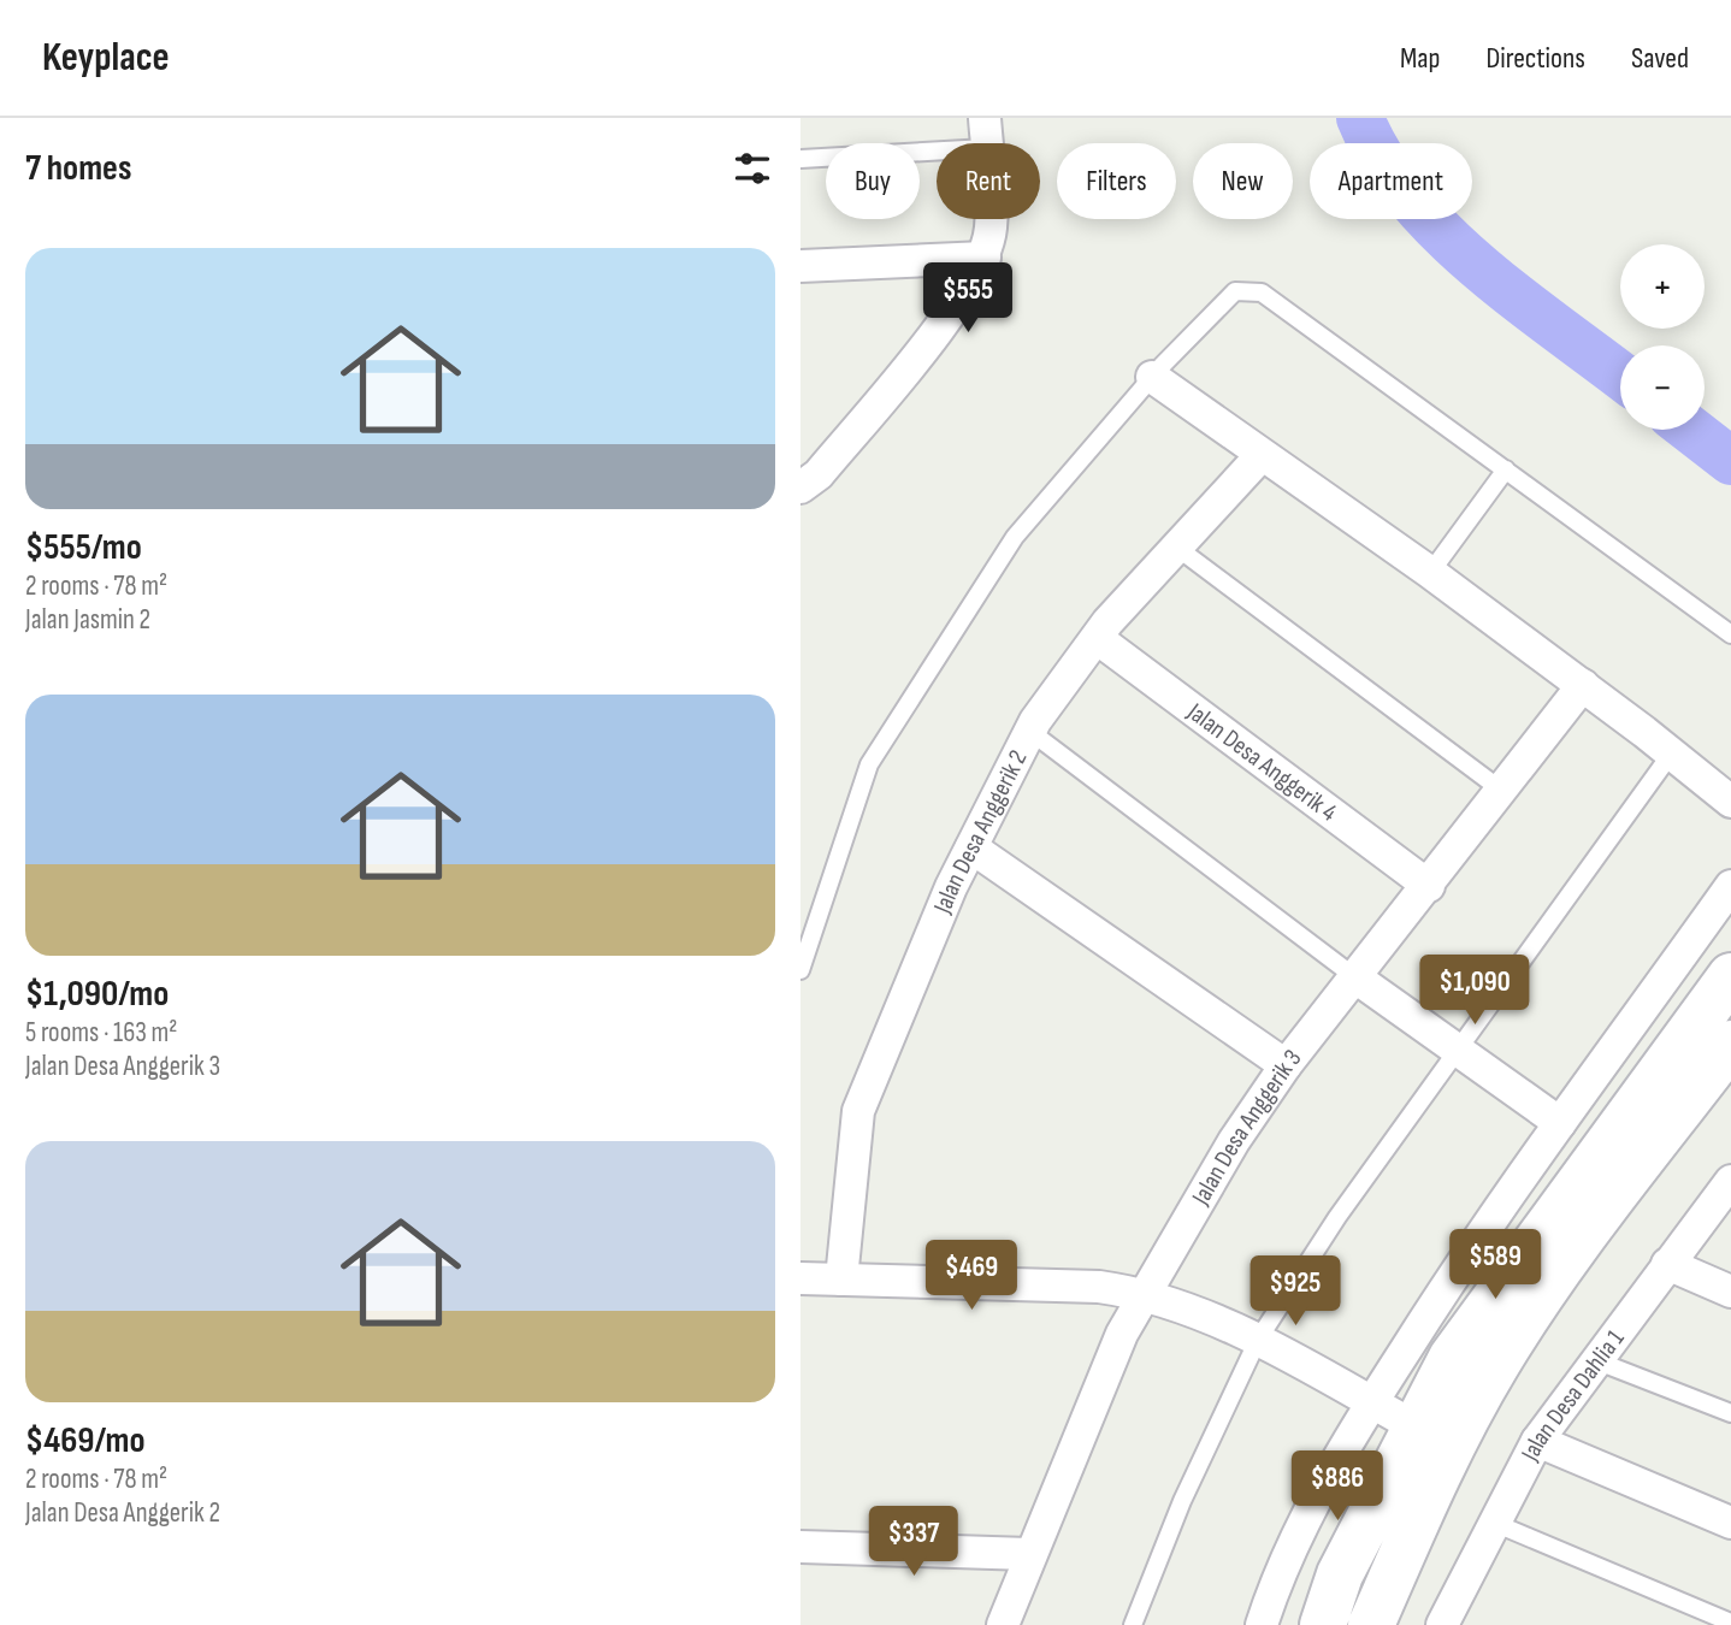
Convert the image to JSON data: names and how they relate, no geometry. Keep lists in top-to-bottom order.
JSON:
{
  "streets": {
    "street": [
      "Jalan Desa Anggerik 4",
      "Jalan Desa Anggerik 2",
      "Jalan Desa Anggerik 3",
      "Jalan Desa Dahlia 1"
    ]
  },
  "crossings": [
    ["Jalan Desa Anggerik 4", "Jalan Desa Anggerik 2"],
    ["Jalan Desa Anggerik 4", "Jalan Desa Anggerik 3"]
  ],
  "page": {
    "header": "Keyplace",
    "nav": ["Map", "Directions", "Saved"],
    "heading": "7 homes",
    "chip": [
      "Buy",
      "Rent",
      "Filters",
      "New",
      "Apartment"
    ],
    "list": [
      {
        "name": "$555/mo",
        "note": "2 rooms · 78 m² · Jalan Jasmin 2"
      },
      {
        "name": "$1,090/mo",
        "note": "5 rooms · 163 m² · Jalan Desa Anggerik 3"
      },
      {
        "name": "$469/mo",
        "note": "2 rooms · 78 m² · Jalan Desa Anggerik 2"
      }
    ],
    "map_buttons": ["+", "−"],
    "price": [
      "$555",
      "$1,090",
      "$589",
      "$469",
      "$925",
      "$886",
      "$337"
    ]
  }
}
